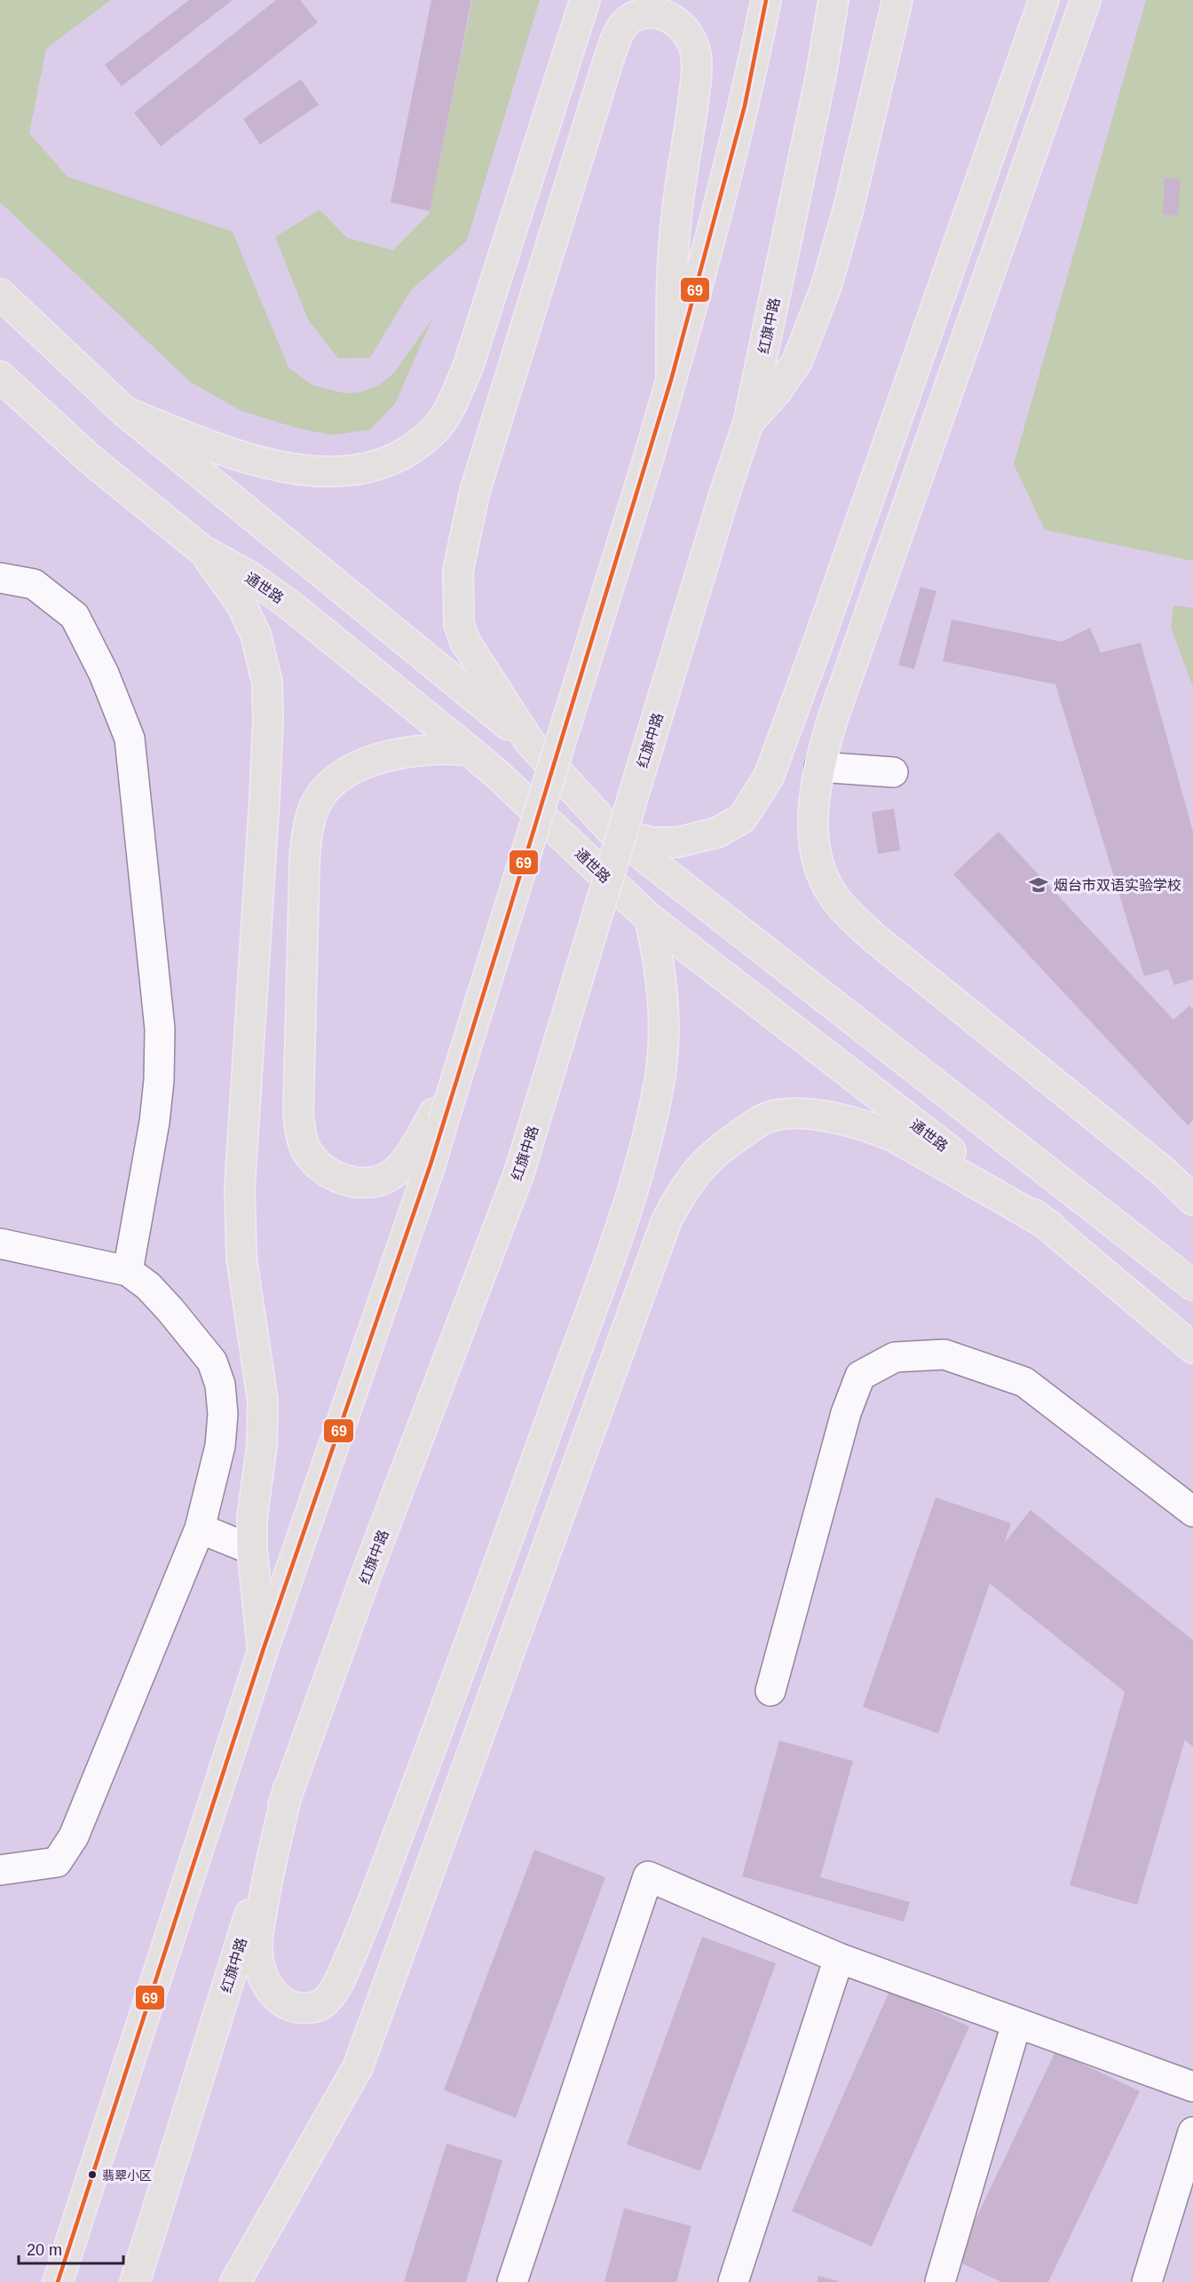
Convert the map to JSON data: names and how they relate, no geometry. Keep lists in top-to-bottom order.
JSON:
{
  "streets": {
    "main road": ["红旗中路", "通世路"]
  },
  "places": {
    "school or university": ["烟台市双语实验学校"],
    "other": ["翡翠小区"]
  },
  "lines": ["transit line 69"],
  "scale_bar": "20 m"
}
